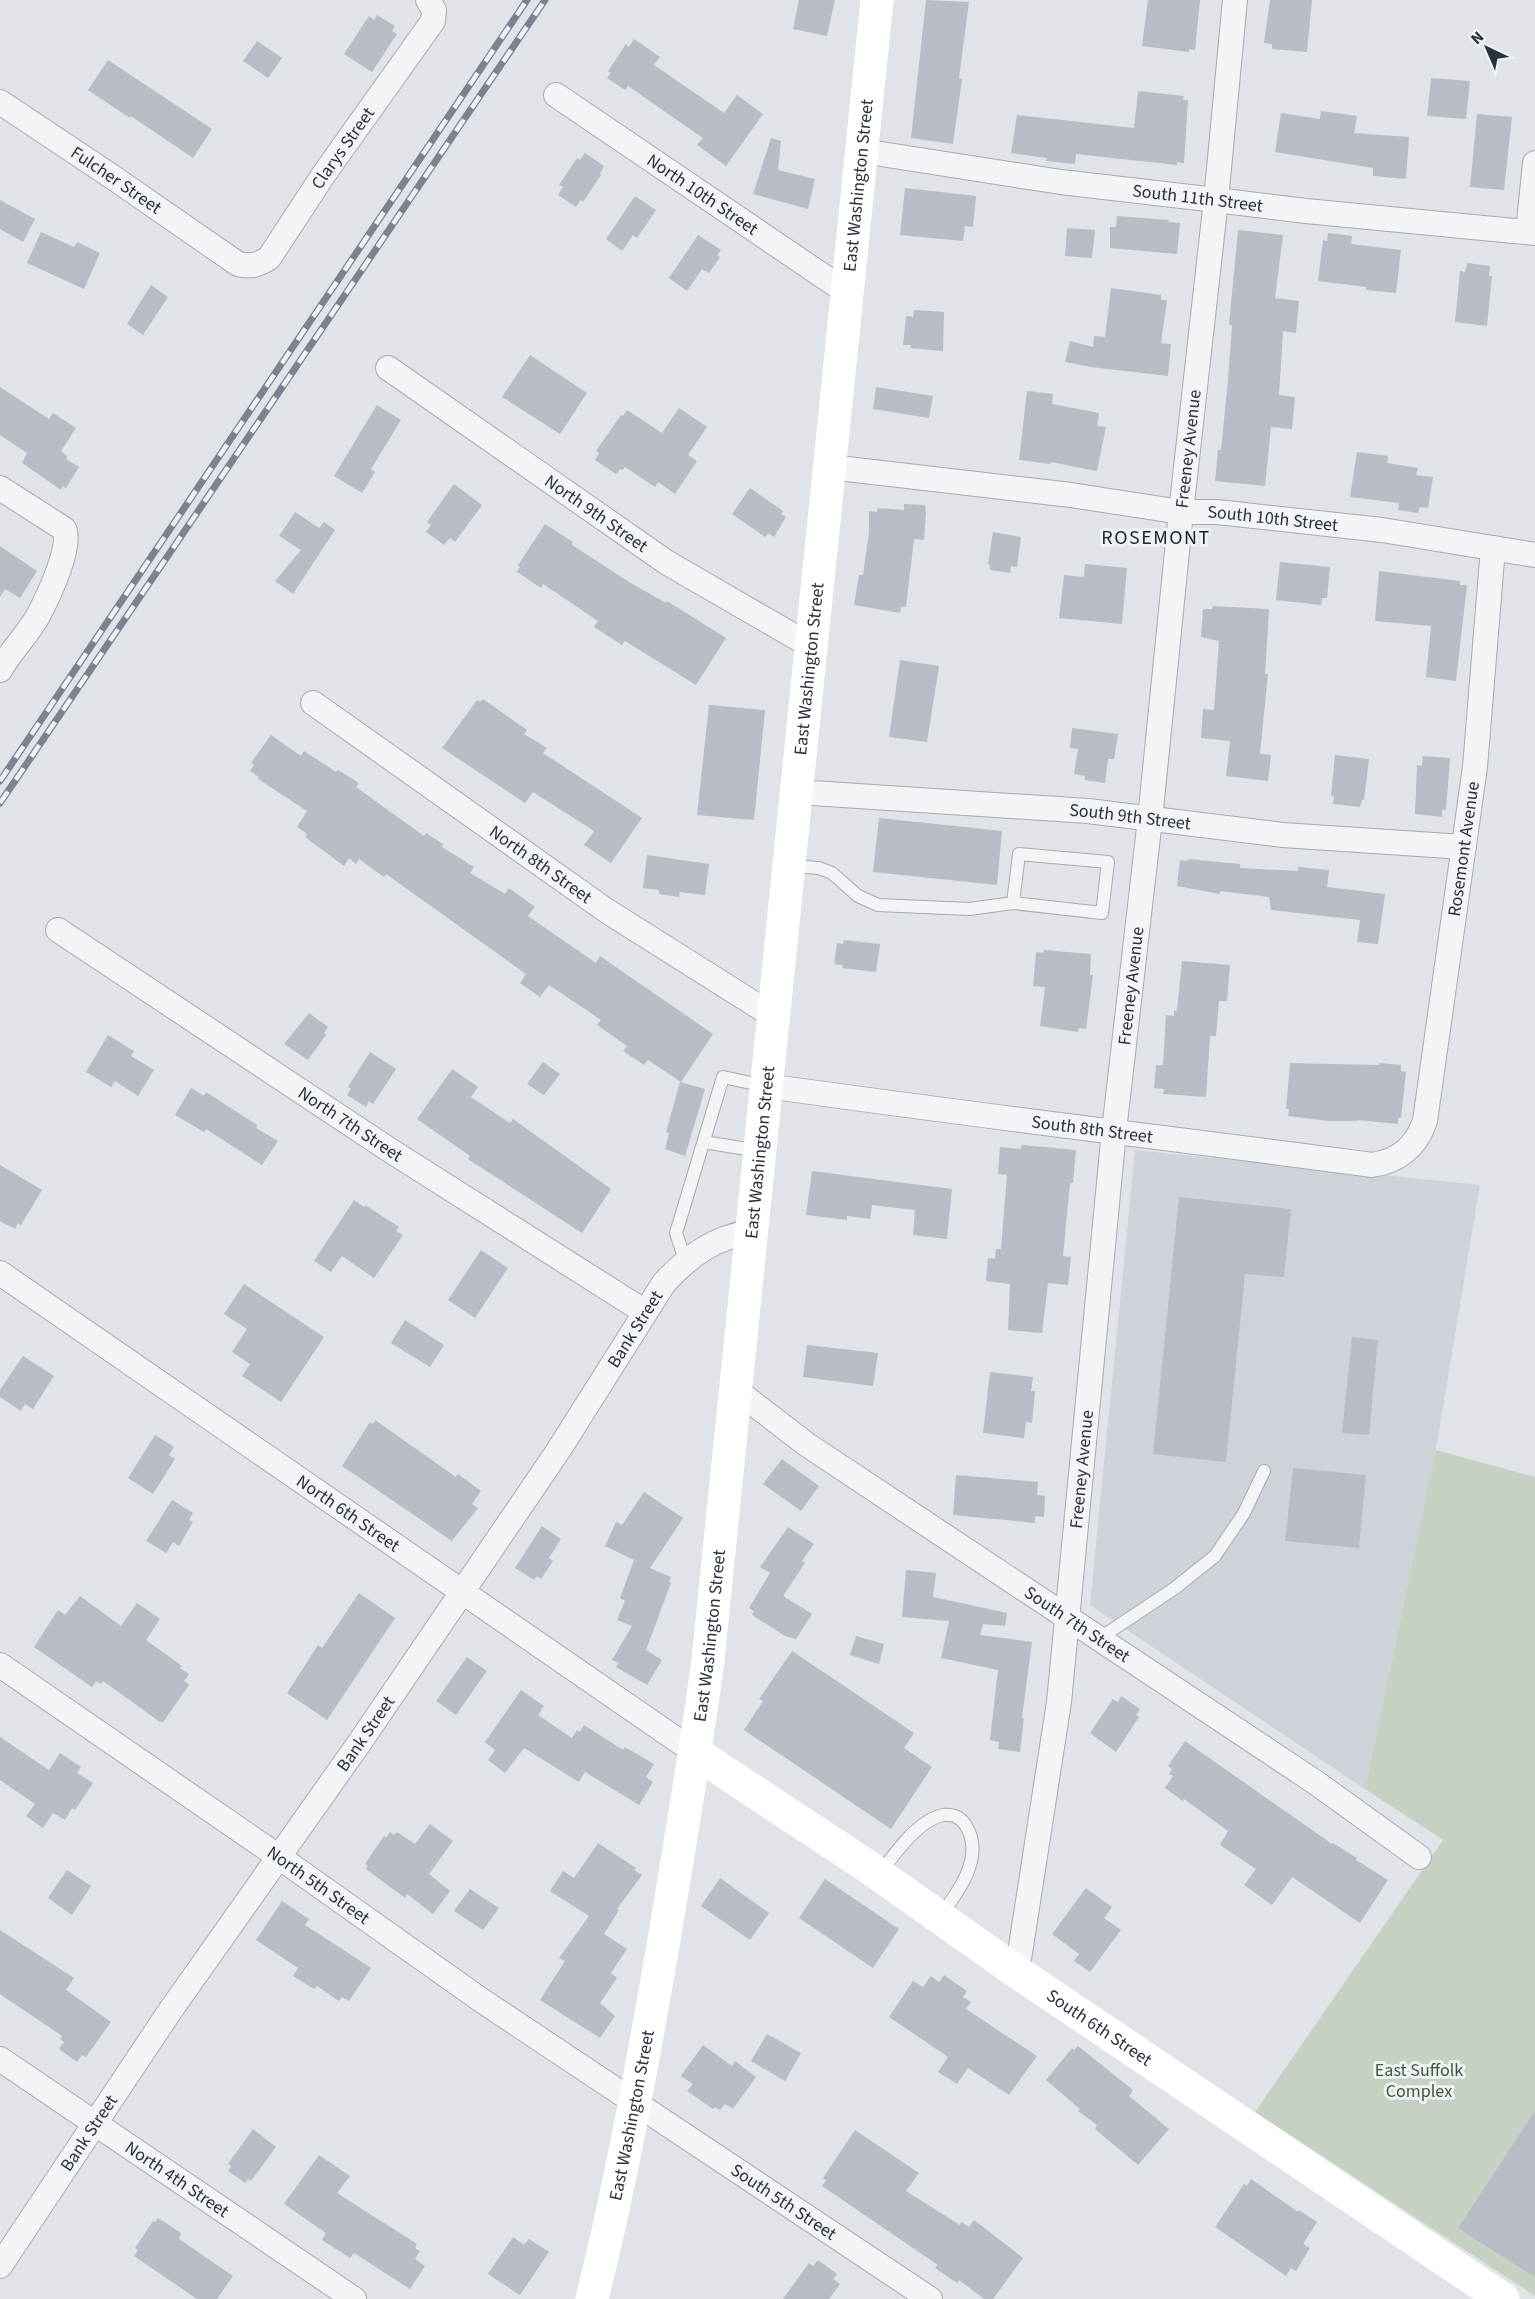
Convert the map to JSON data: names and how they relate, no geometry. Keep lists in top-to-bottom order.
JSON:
{
  "streets": {
    "main road": ["East Washington Street", "South 6th Street"],
    "street": [
      "Clarys Street",
      "Fulcher Street",
      "North 10th Street",
      "South 11th Street",
      "Freeney Avenue",
      "North 9th Street",
      "South 10th Street",
      "South 9th Street",
      "Rosemont Avenue",
      "North 8th Street",
      "North 7th Street",
      "South 8th Street",
      "Bank Street",
      "North 6th Street",
      "South 7th Street",
      "North 5th Street",
      "North 4th Street",
      "South 5th Street"
    ]
  },
  "crossings": [
    ["Clarys Street", "Fulcher Street"],
    ["East Washington Street", "North 10th Street"],
    ["East Washington Street", "South 11th Street"],
    ["East Washington Street", "North 9th Street"],
    ["East Washington Street", "South 10th Street"],
    ["East Washington Street", "South 9th Street"],
    ["East Washington Street", "North 8th Street"],
    ["East Washington Street", "South 8th Street"],
    ["East Washington Street", "Bank Street"],
    ["East Washington Street", "North 6th Street"],
    ["East Washington Street", "South 7th Street"],
    ["East Washington Street", "North 5th Street"],
    ["East Washington Street", "South 6th Street"],
    ["East Washington Street", "South 5th Street"],
    ["South 11th Street", "Freeney Avenue"],
    ["Freeney Avenue", "South 10th Street"],
    ["Freeney Avenue", "South 9th Street"],
    ["Freeney Avenue", "South 8th Street"],
    ["Freeney Avenue", "South 7th Street"],
    ["Freeney Avenue", "South 6th Street"],
    ["South 10th Street", "Rosemont Avenue"],
    ["South 9th Street", "Rosemont Avenue"],
    ["Rosemont Avenue", "South 8th Street"],
    ["North 7th Street", "Bank Street"],
    ["Bank Street", "North 6th Street"],
    ["Bank Street", "North 5th Street"],
    ["Bank Street", "North 4th Street"],
    ["North 6th Street", "South 6th Street"],
    ["North 5th Street", "South 5th Street"]
  ],
  "districts": ["ROSEMONT"],
  "parks": ["East Suffolk Complex"],
  "north": "top left"
}
